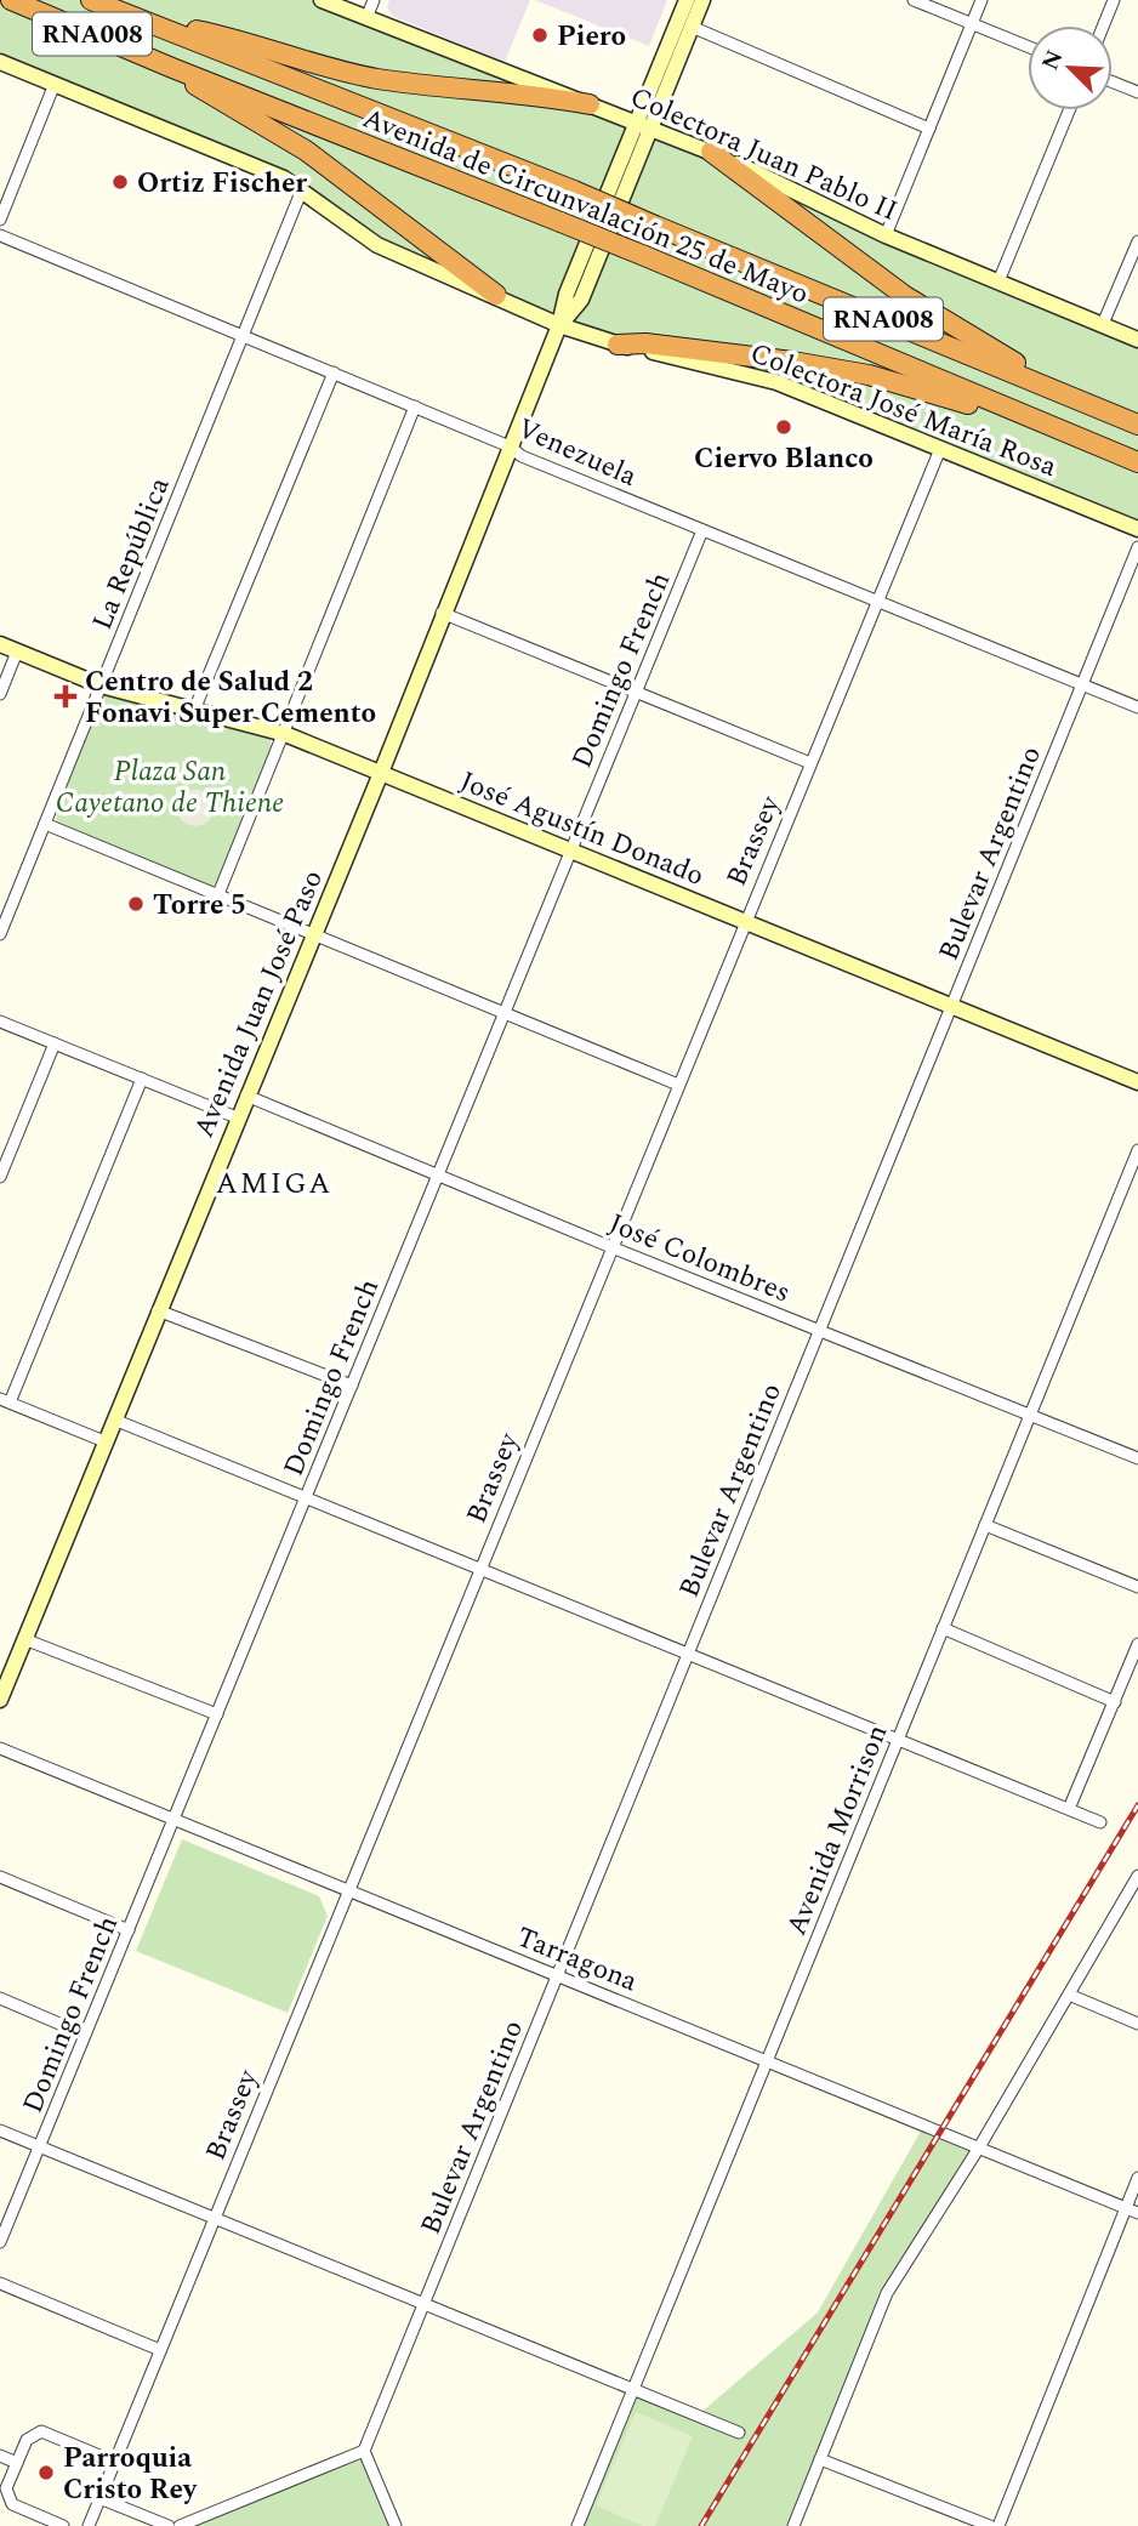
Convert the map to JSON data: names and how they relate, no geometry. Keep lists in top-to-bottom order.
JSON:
{
  "streets": {
    "highway": ["RNA008", "Avenida de Circunvalación 25 de Mayo"],
    "main road": [
      "Colectora Juan Pablo II",
      "Colectora José María Rosa",
      "José Agustín Donado",
      "Avenida Juan José Paso"
    ],
    "street": [
      "Venezuela",
      "La República",
      "Domingo French",
      "Brassey",
      "Bulevar Argentino",
      "José Colombres",
      "Avenida Morrison",
      "Tarragona"
    ]
  },
  "crossings": [
    ["Colectora Juan Pablo II", "Avenida Juan José Paso"],
    ["Colectora José María Rosa", "La República"],
    ["Colectora José María Rosa", "Brassey"],
    ["Colectora José María Rosa", "Avenida Juan José Paso"],
    ["Venezuela", "La República"],
    ["Venezuela", "Domingo French"],
    ["Venezuela", "Brassey"],
    ["Venezuela", "Bulevar Argentino"],
    ["Venezuela", "Avenida Juan José Paso"],
    ["La República", "José Agustín Donado"],
    ["Domingo French", "José Agustín Donado"],
    ["Domingo French", "José Colombres"],
    ["Domingo French", "Tarragona"],
    ["José Agustín Donado", "Brassey"],
    ["José Agustín Donado", "Bulevar Argentino"],
    ["José Agustín Donado", "Avenida Juan José Paso"],
    ["Brassey", "José Colombres"],
    ["Brassey", "Tarragona"],
    ["Bulevar Argentino", "José Colombres"],
    ["Bulevar Argentino", "Tarragona"],
    ["Avenida Juan José Paso", "José Colombres"],
    ["José Colombres", "Avenida Morrison"],
    ["Avenida Morrison", "Tarragona"]
  ],
  "districts": ["AMIGA"],
  "parks": ["Plaza San Cayetano de Thiene"],
  "places": {
    "other": [
      "Piero",
      "Ortiz Fischer",
      "Ciervo Blanco",
      "Torre 5",
      "Parroquia Cristo Rey"
    ],
    "health": ["Centro de Salud 2 Fonavi Super Cemento"]
  },
  "north": "top left"
}
